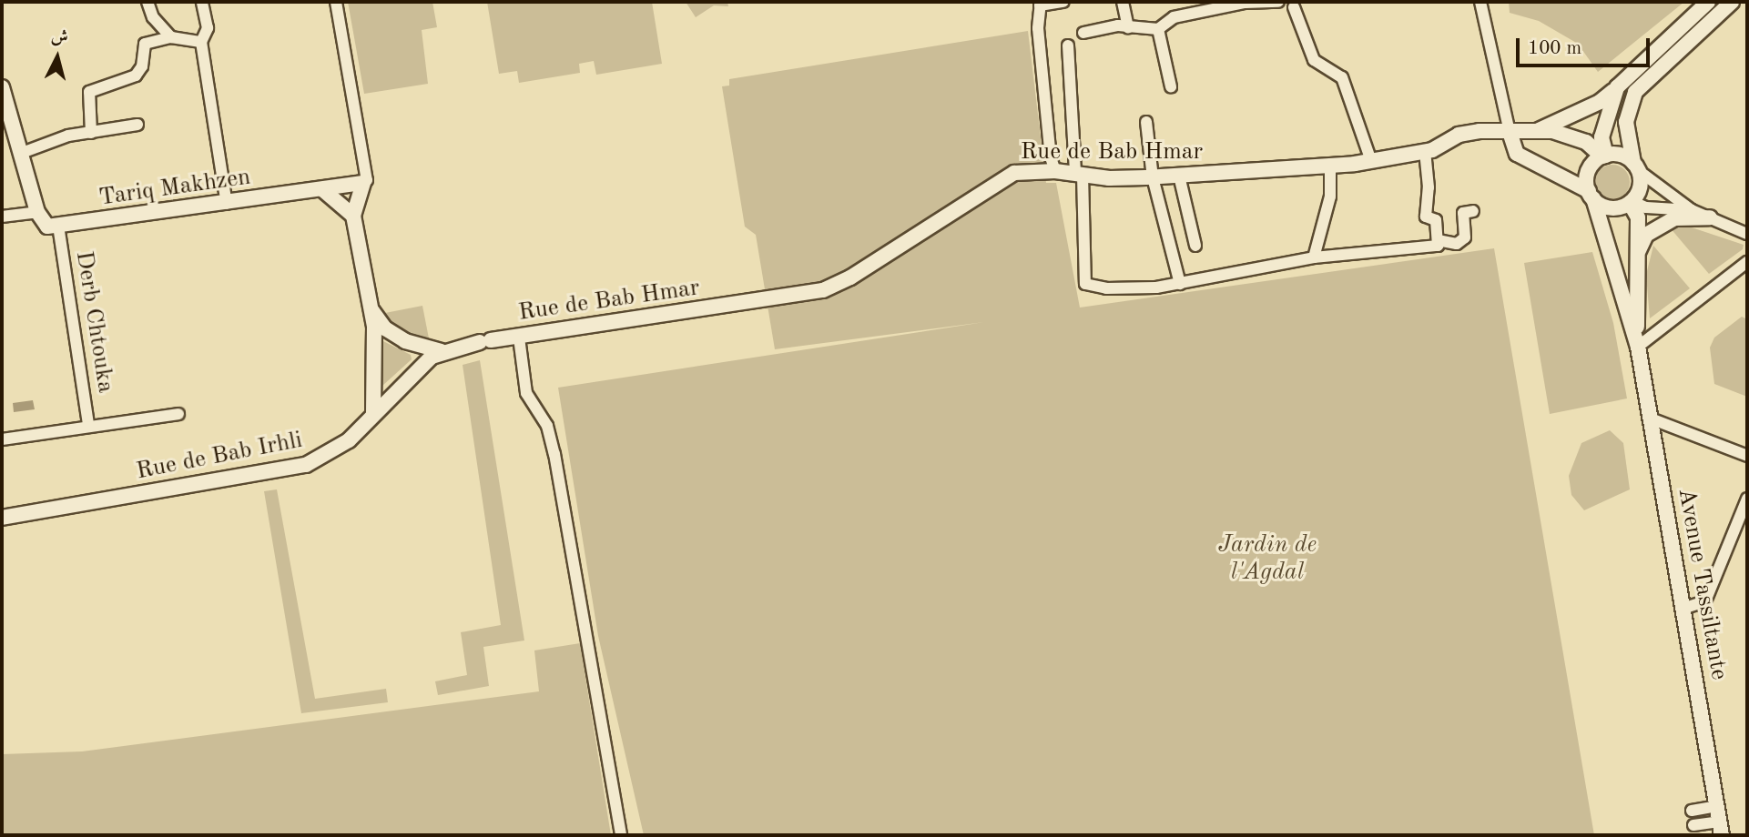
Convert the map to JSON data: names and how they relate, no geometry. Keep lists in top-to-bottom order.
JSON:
{
  "streets": {
    "main road": [
      "Rue de Bab Hmar",
      "Tariq Makhzen",
      "Rue de Bab Irhli",
      "Avenue Tassiltante"
    ],
    "street": ["Derb Chtouka"]
  },
  "crossings": [
    ["Rue de Bab Hmar", "Rue de Bab Irhli"],
    ["Rue de Bab Hmar", "Avenue Tassiltante"],
    ["Tariq Makhzen", "Derb Chtouka"]
  ],
  "parks": ["Jardin de l'Agdal"],
  "scale_bar": "100 m",
  "north": "top"
}
